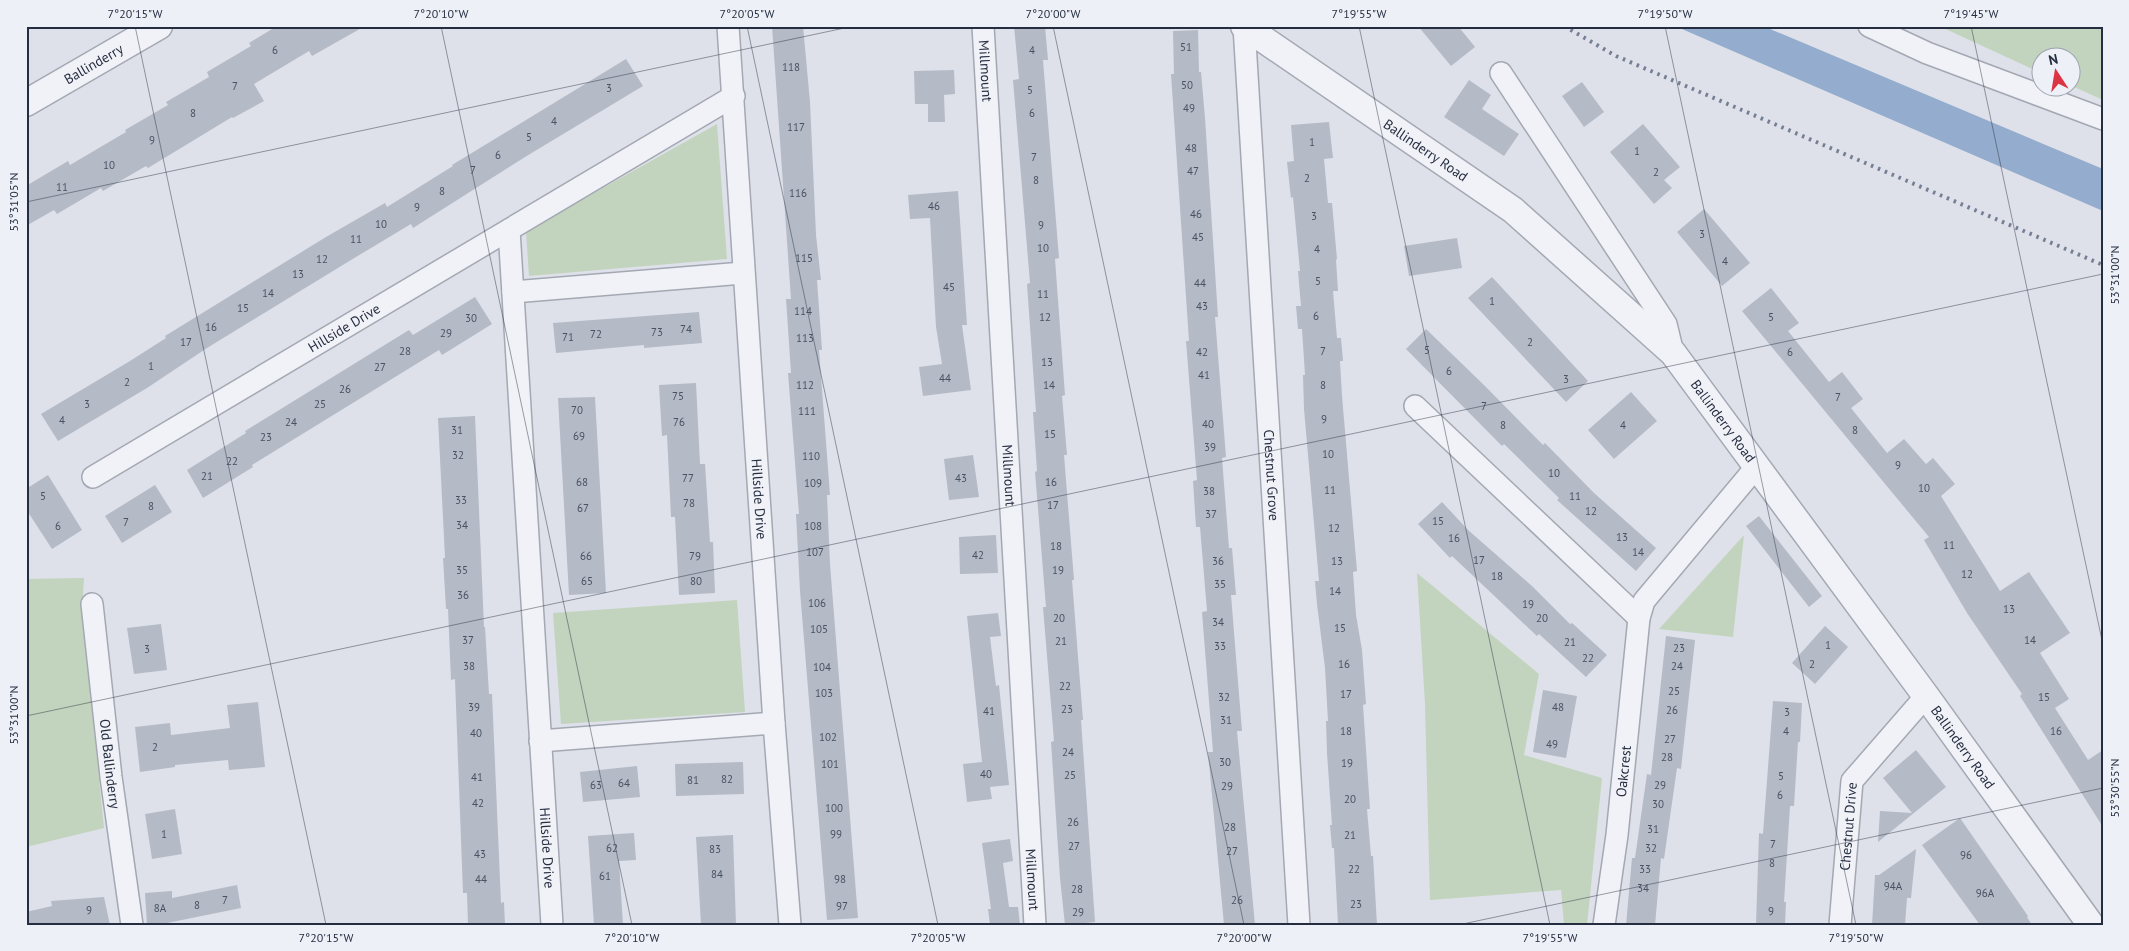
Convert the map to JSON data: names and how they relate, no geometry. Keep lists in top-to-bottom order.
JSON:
{
  "streets": {
    "street": [
      "Ballinderry",
      "Millmount",
      "Ballinderry Road",
      "Hillside Drive",
      "Chestnut Grove",
      "Old Ballinderry",
      "Oakcrest",
      "Chestnut Drive"
    ]
  },
  "crossings": [
    ["Ballinderry Road", "Chestnut Grove"],
    ["Ballinderry Road", "Oakcrest"],
    ["Ballinderry Road", "Chestnut Drive"]
  ],
  "house_numbers": [
    "51",
    "6",
    "4",
    "118",
    "50",
    "7",
    "3",
    "5",
    "49",
    "8",
    "6",
    "4",
    "117",
    "5",
    "9",
    "1",
    "48",
    "1",
    "6",
    "7",
    "10",
    "7",
    "47",
    "2",
    "2",
    "8",
    "11",
    "8",
    "116",
    "46",
    "9",
    "46",
    "3",
    "10",
    "9",
    "3",
    "45",
    "11",
    "10",
    "4",
    "115",
    "12",
    "4",
    "13",
    "5",
    "44",
    "45",
    "14",
    "11",
    "1",
    "43",
    "15",
    "114",
    "6",
    "12",
    "5",
    "30",
    "16",
    "74",
    "73",
    "29",
    "72",
    "71",
    "113",
    "17",
    "2",
    "5",
    "28",
    "7",
    "42",
    "6",
    "13",
    "1",
    "27",
    "6",
    "41",
    "44",
    "3",
    "2",
    "112",
    "14",
    "8",
    "26",
    "75",
    "7",
    "3",
    "25",
    "7",
    "70",
    "111",
    "9",
    "4",
    "24",
    "76",
    "40",
    "8",
    "4",
    "31",
    "8",
    "15",
    "69",
    "23",
    "39",
    "10",
    "32",
    "110",
    "22",
    "9",
    "10",
    "21",
    "77",
    "43",
    "68",
    "16",
    "109",
    "10",
    "11",
    "38",
    "5",
    "11",
    "33",
    "78",
    "17",
    "8",
    "67",
    "12",
    "37",
    "15",
    "7",
    "34",
    "6",
    "108",
    "12",
    "13",
    "16",
    "11",
    "18",
    "107",
    "14",
    "42",
    "66",
    "79",
    "17",
    "36",
    "13",
    "35",
    "19",
    "12",
    "18",
    "65",
    "80",
    "35",
    "14",
    "36",
    "106",
    "19",
    "13",
    "20",
    "20",
    "34",
    "15",
    "105",
    "37",
    "14",
    "21",
    "21",
    "1",
    "33",
    "23",
    "3",
    "22",
    "16",
    "2",
    "38",
    "24",
    "104",
    "22",
    "25",
    "103",
    "17",
    "32",
    "15",
    "39",
    "48",
    "23",
    "26",
    "41",
    "3",
    "31",
    "18",
    "4",
    "16",
    "40",
    "102",
    "27",
    "49",
    "2",
    "24",
    "28",
    "30",
    "19",
    "101",
    "40",
    "25",
    "5",
    "41",
    "82",
    "81",
    "64",
    "63",
    "29",
    "29",
    "6",
    "20",
    "42",
    "30",
    "100",
    "26",
    "28",
    "31",
    "1",
    "99",
    "21",
    "7",
    "27",
    "62",
    "32",
    "83",
    "27",
    "43",
    "96",
    "8",
    "22",
    "33",
    "84",
    "61",
    "44",
    "98",
    "94A",
    "34",
    "28",
    "96A",
    "7",
    "26",
    "23",
    "8",
    "97",
    "8A",
    "9",
    "9",
    "29"
  ],
  "north": "top",
  "coordinates": [
    "7°20'15\"W",
    "7°20'10\"W",
    "7°20'05\"W",
    "7°20'00\"W",
    "7°19'55\"W",
    "7°19'50\"W",
    "7°19'45\"W",
    "53°31'05\"N",
    "53°31'00\"N",
    "53°30'55\"N"
  ]
}
